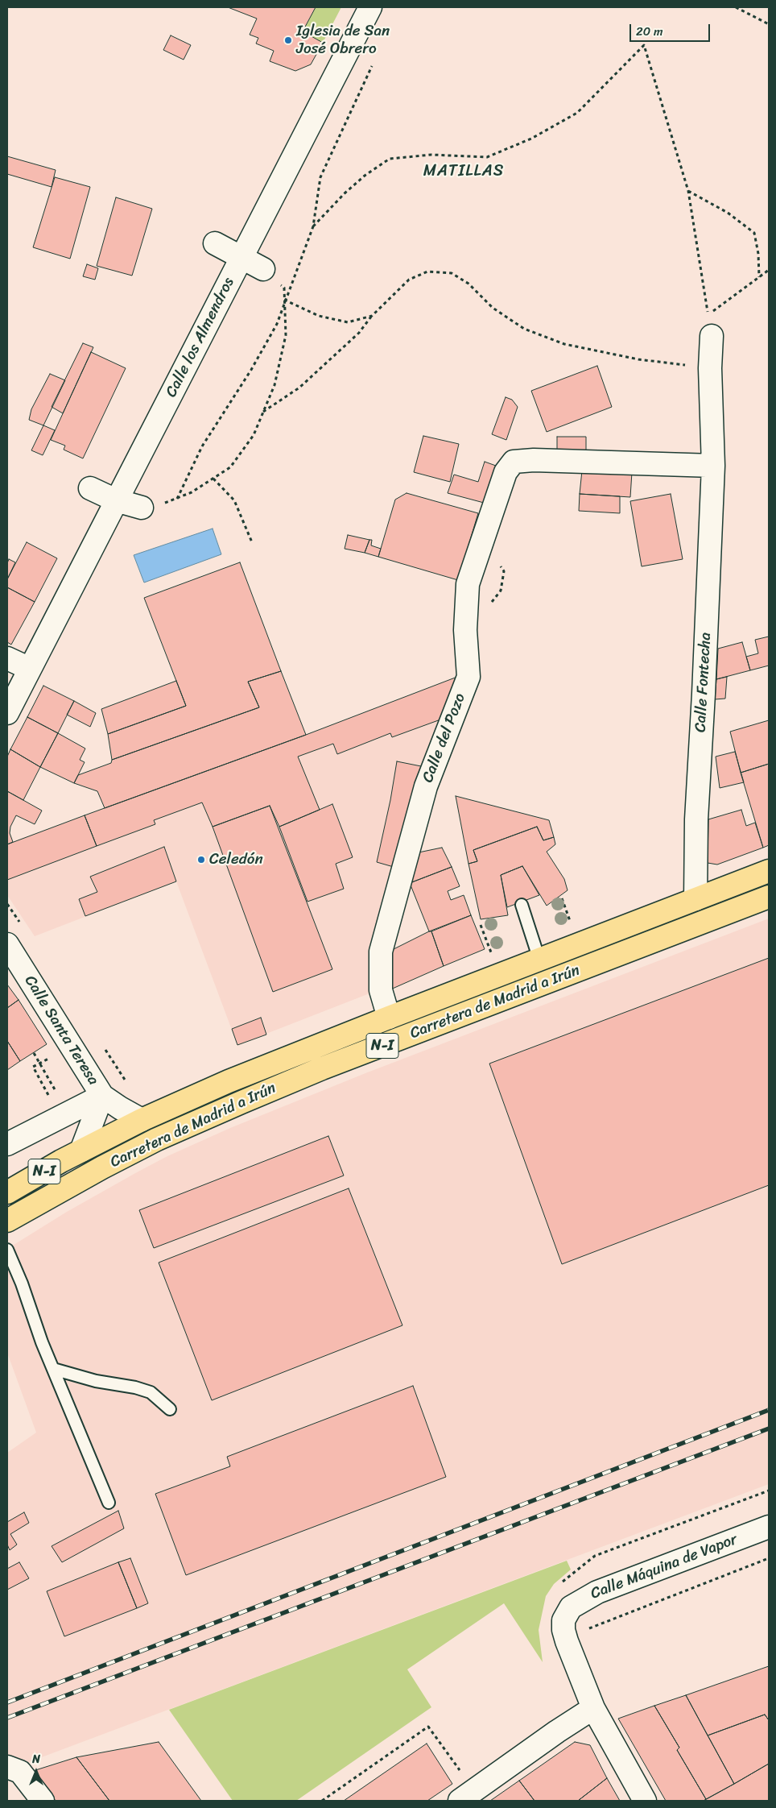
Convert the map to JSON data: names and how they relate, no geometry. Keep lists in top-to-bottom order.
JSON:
{
  "streets": {
    "highway": ["Carretera de Madrid a Irún", "N-I"],
    "street": [
      "Calle los Almendros",
      "Calle Fontecha",
      "Calle del Pozo",
      "Calle Santa Teresa",
      "Calle Máquina de Vapor"
    ]
  },
  "crossings": [
    ["Calle Fontecha", "Calle del Pozo"],
    ["Calle Fontecha", "Carretera de Madrid a Irún"],
    ["Calle del Pozo", "Carretera de Madrid a Irún"],
    ["Carretera de Madrid a Irún", "Calle Santa Teresa"]
  ],
  "districts": ["MATILLAS"],
  "places": ["Iglesia de San José Obrero", "Celedón"],
  "scale_bar": "20 m",
  "north": "top"
}
